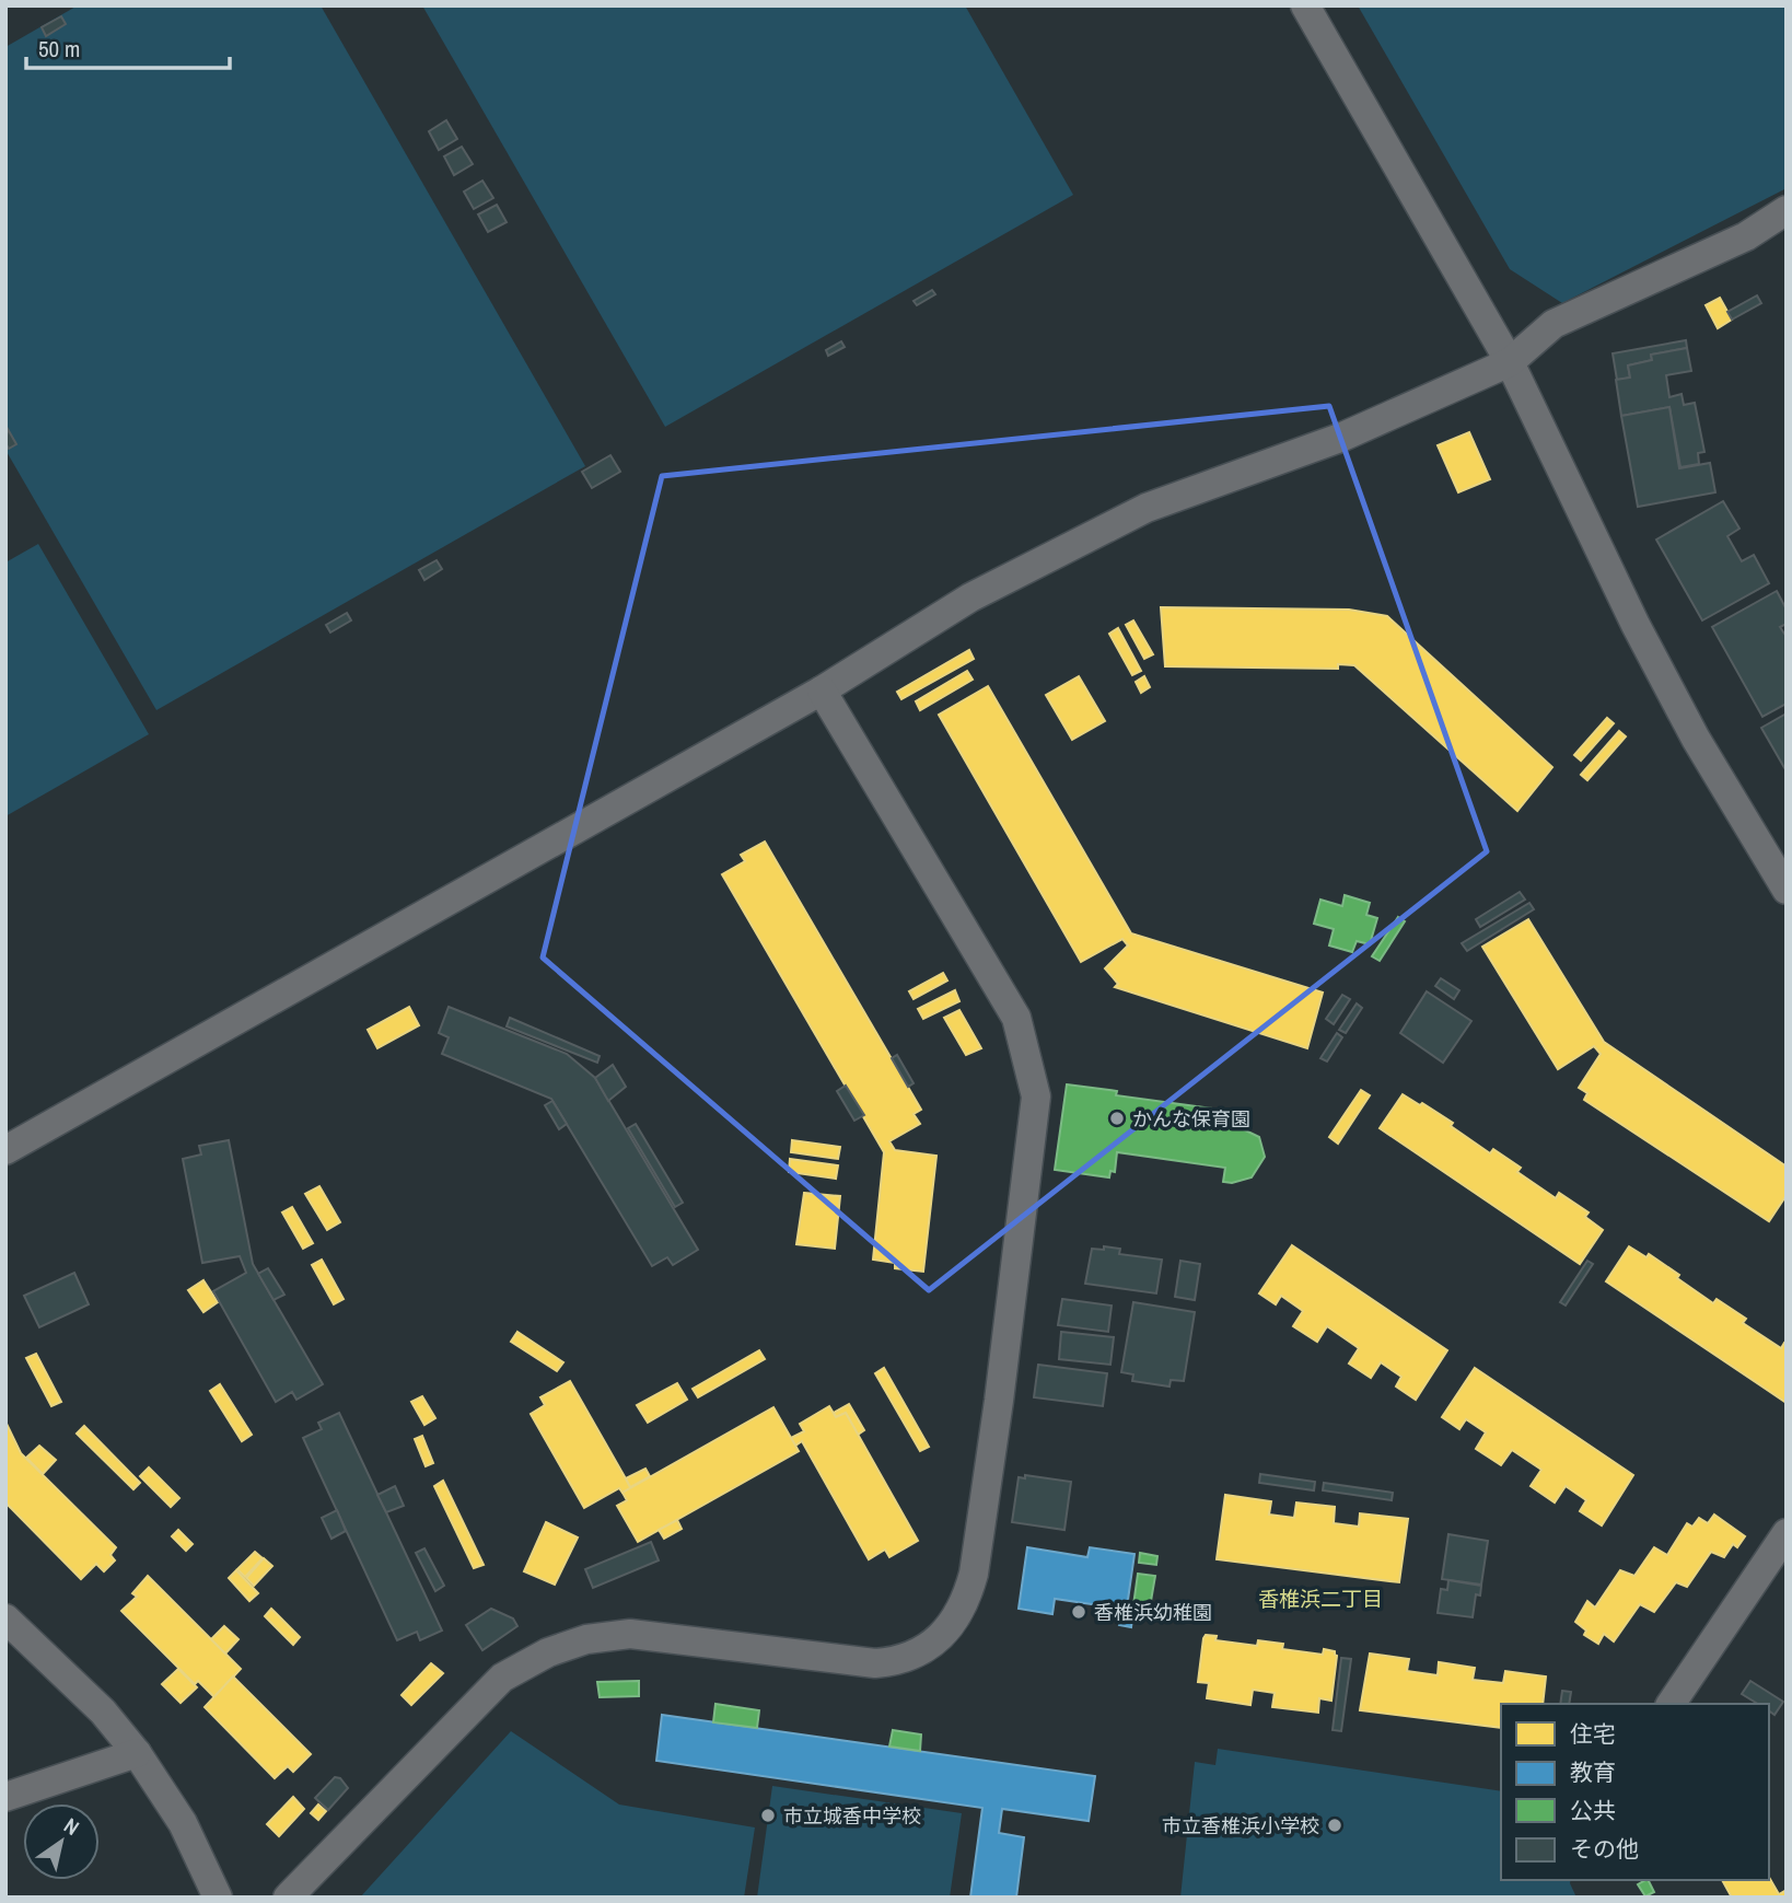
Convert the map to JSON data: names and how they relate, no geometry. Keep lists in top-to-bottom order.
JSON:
{
  "districts": ["香椎浜二丁目"],
  "places": [
    "かんな保育園",
    "香椎浜幼稚園",
    "市立城香中学校",
    "市立香椎浜小学校"
  ],
  "legend": [
    "住宅",
    "教育",
    "公共",
    "その他"
  ],
  "scale_bar": "50 m",
  "north": "top right"
}
